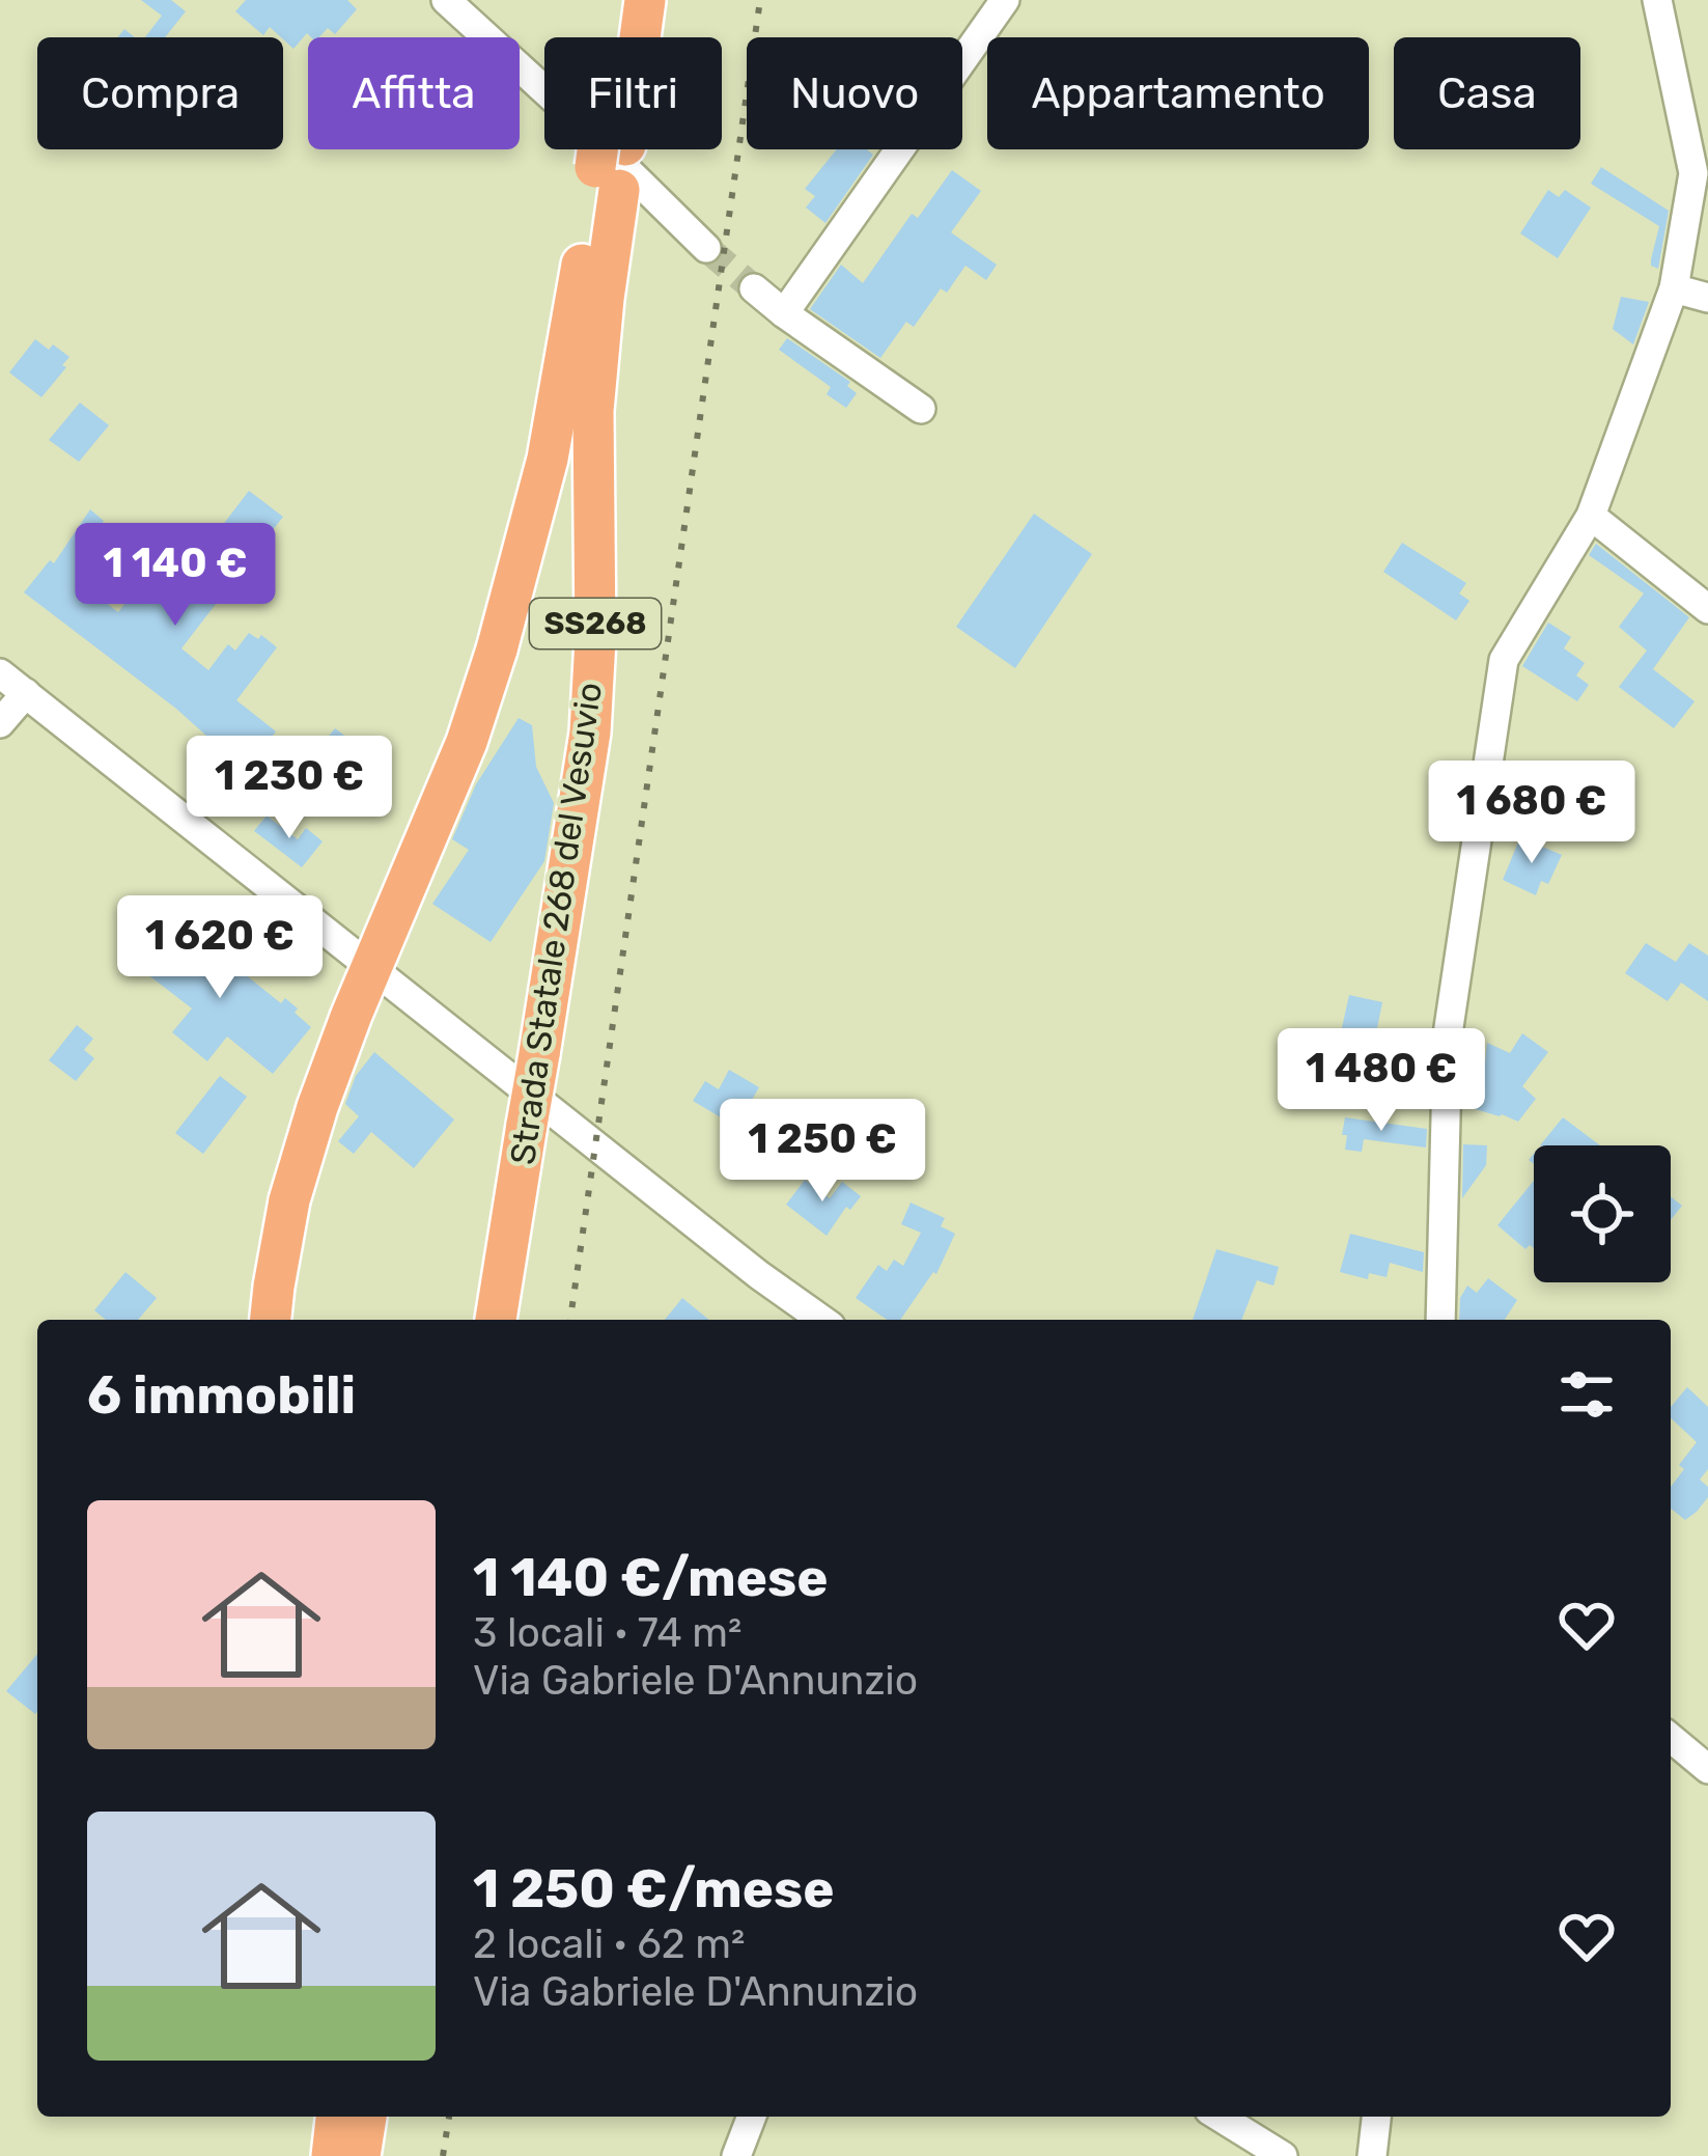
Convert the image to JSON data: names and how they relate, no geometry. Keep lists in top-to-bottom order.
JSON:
{
  "streets": {
    "highway": ["SS268", "Strada Statale 268 del Vesuvio"]
  },
  "page": {
    "chip": [
      "Compra",
      "Affitta",
      "Filtri",
      "Nuovo",
      "Appartamento",
      "Casa"
    ],
    "price": [
      "1 140 €",
      "1 230 €",
      "1 680 €",
      "1 620 €",
      "1 480 €",
      "1 250 €"
    ],
    "heading": "6 immobili",
    "list": [
      {
        "name": "1 140 €/mese",
        "note": "3 locali · 74 m² · Via Gabriele D'Annunzio"
      },
      {
        "name": "1 250 €/mese",
        "note": "2 locali · 62 m² · Via Gabriele D'Annunzio"
      }
    ]
  }
}
